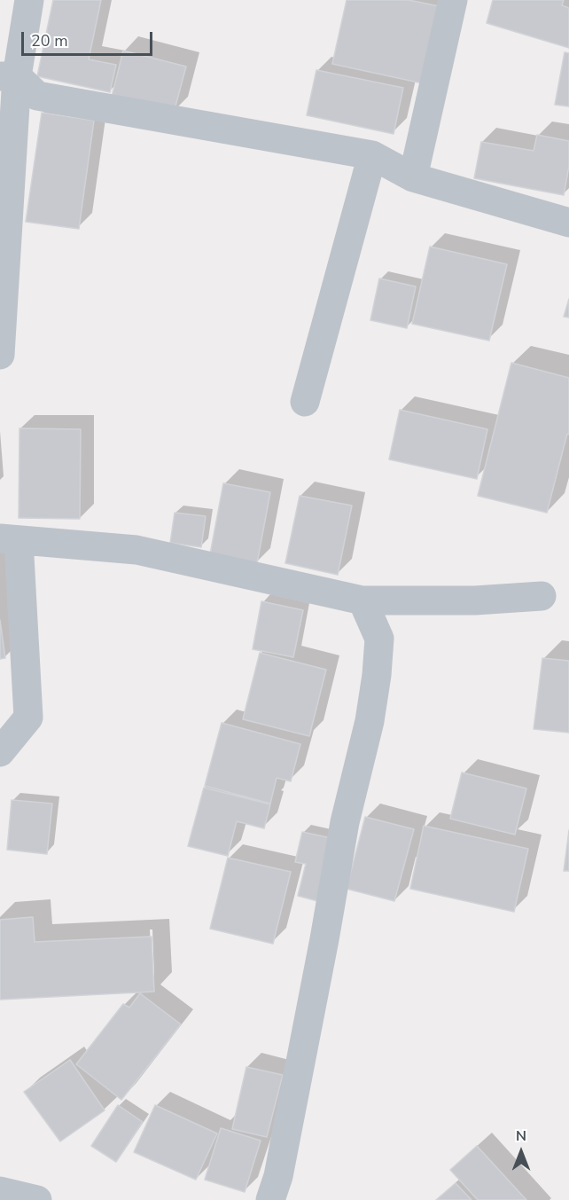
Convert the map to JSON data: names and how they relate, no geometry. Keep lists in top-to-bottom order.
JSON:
{
  "scale_bar": "20 m",
  "north": "top"
}
